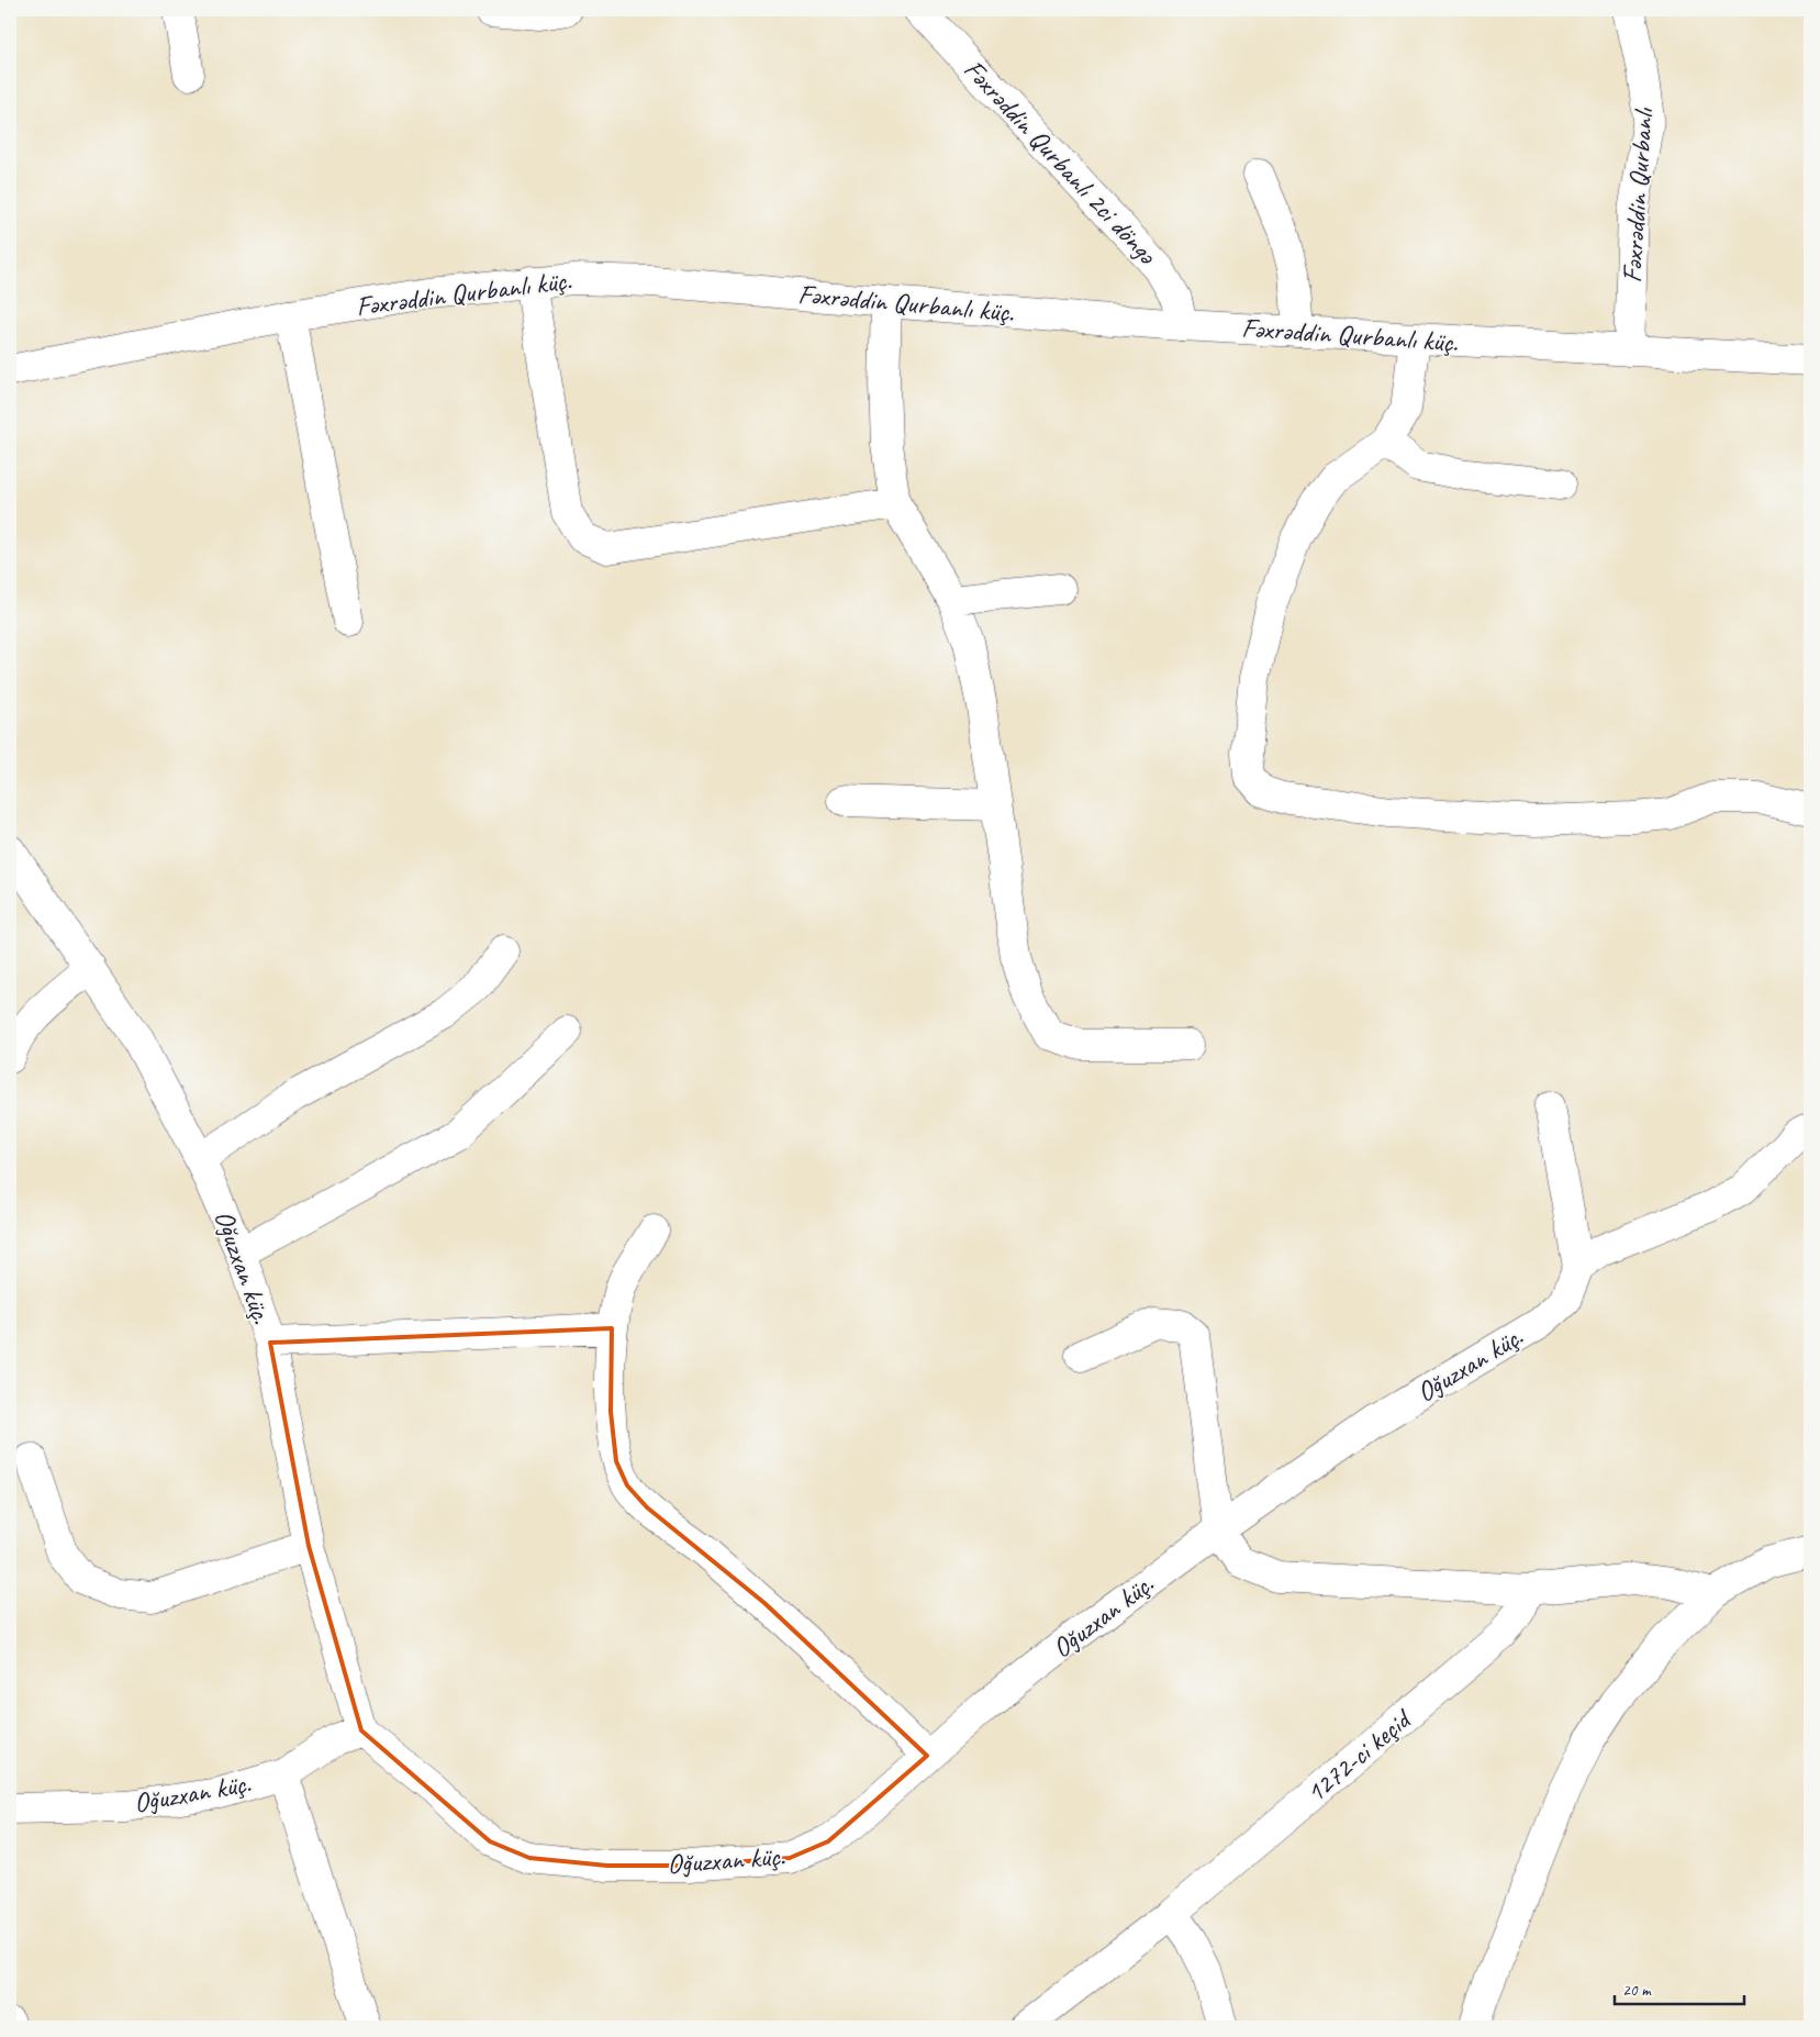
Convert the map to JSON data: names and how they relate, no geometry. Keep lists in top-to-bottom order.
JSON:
{
  "streets": {
    "street": [
      "Fəxrəddin Qurbanlı 2ci döngə",
      "Fəxrəddin Qurbanlı",
      "Fəxrəddin Qurbanlı küç.",
      "Oğuzxan küç.",
      "1272-ci keçid"
    ]
  },
  "crossings": [
    ["Fəxrəddin Qurbanlı 2ci döngə", "Fəxrəddin Qurbanlı küç."],
    ["Fəxrəddin Qurbanlı", "Fəxrəddin Qurbanlı küç."]
  ],
  "scale_bar": "20 m"
}
